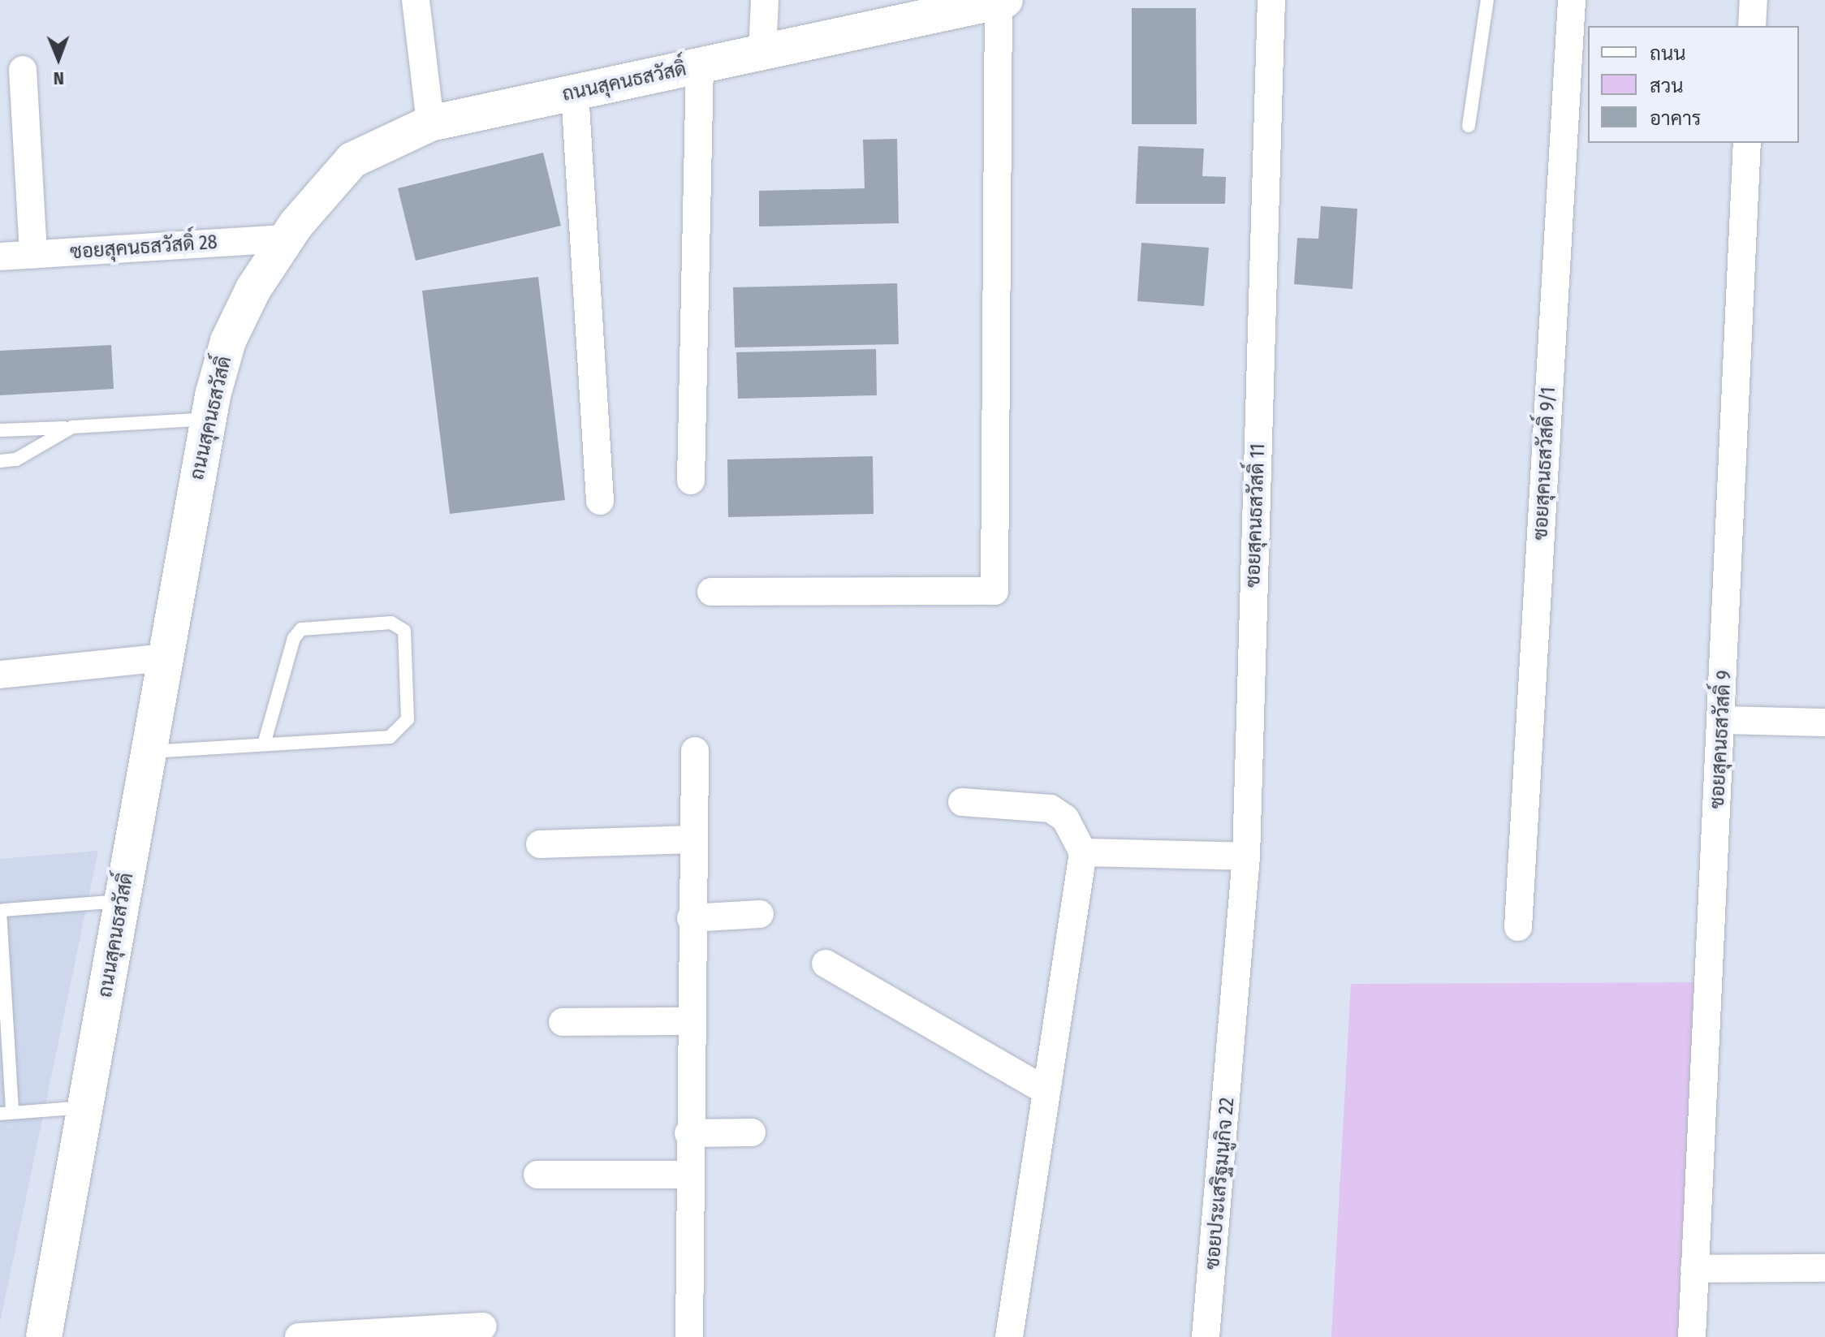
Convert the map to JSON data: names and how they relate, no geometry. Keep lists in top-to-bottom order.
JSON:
{
  "streets": {
    "main road": ["ถนนสุคนธสวัสดิ์"],
    "street": [
      "ซอยสุคนธสวัสดิ์ 28",
      "ซอยสุคนธสวัสดิ์ 9/1",
      "ซอยสุคนธสวัสดิ์ 11",
      "ซอยสุคนธสวัสดิ์ 9",
      "ซอยประเสริฐมนูกิจ 22"
    ]
  },
  "crossings": [
    ["ถนนสุคนธสวัสดิ์", "ซอยสุคนธสวัสดิ์ 28"],
    ["ซอยสุคนธสวัสดิ์ 11", "ซอยประเสริฐมนูกิจ 22"]
  ],
  "legend": ["ถนน", "สวน", "อาคาร"],
  "north": "bottom"
}
